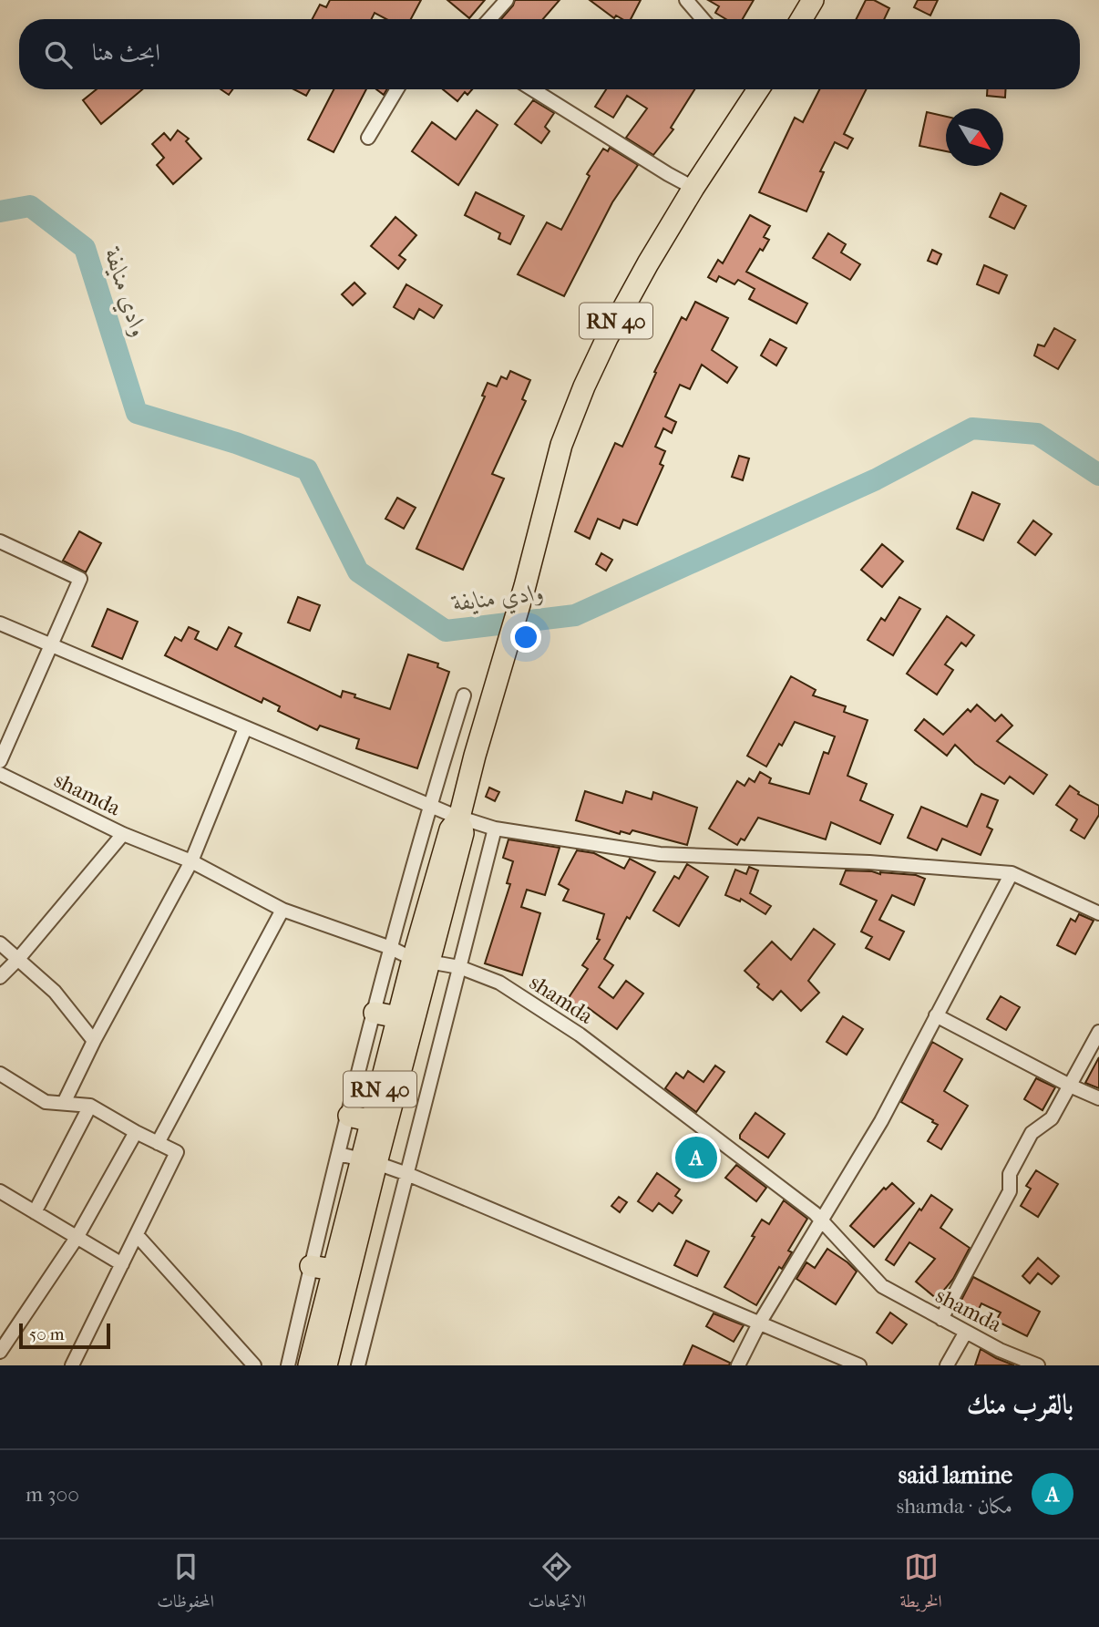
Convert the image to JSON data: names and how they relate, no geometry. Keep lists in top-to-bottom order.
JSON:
{
  "streets": {
    "main road": ["RN 40"],
    "street": ["shamda"]
  },
  "crossings": [
    ["RN 40", "shamda"]
  ],
  "water": ["وادي منايفة"],
  "scale_bar": "50 m",
  "north": "bottom right",
  "page": {
    "search": "ابحث هنا",
    "pins": "A",
    "scale": "50 m",
    "heading": "بالقرب منك",
    "list": [
      {
        "mark": "A",
        "name": "said lamine",
        "note": "مكان · shamda",
        "value": "300 m"
      }
    ],
    "nav": ["الخريطة", "الاتجاهات", "المحفوظات"]
  }
}
